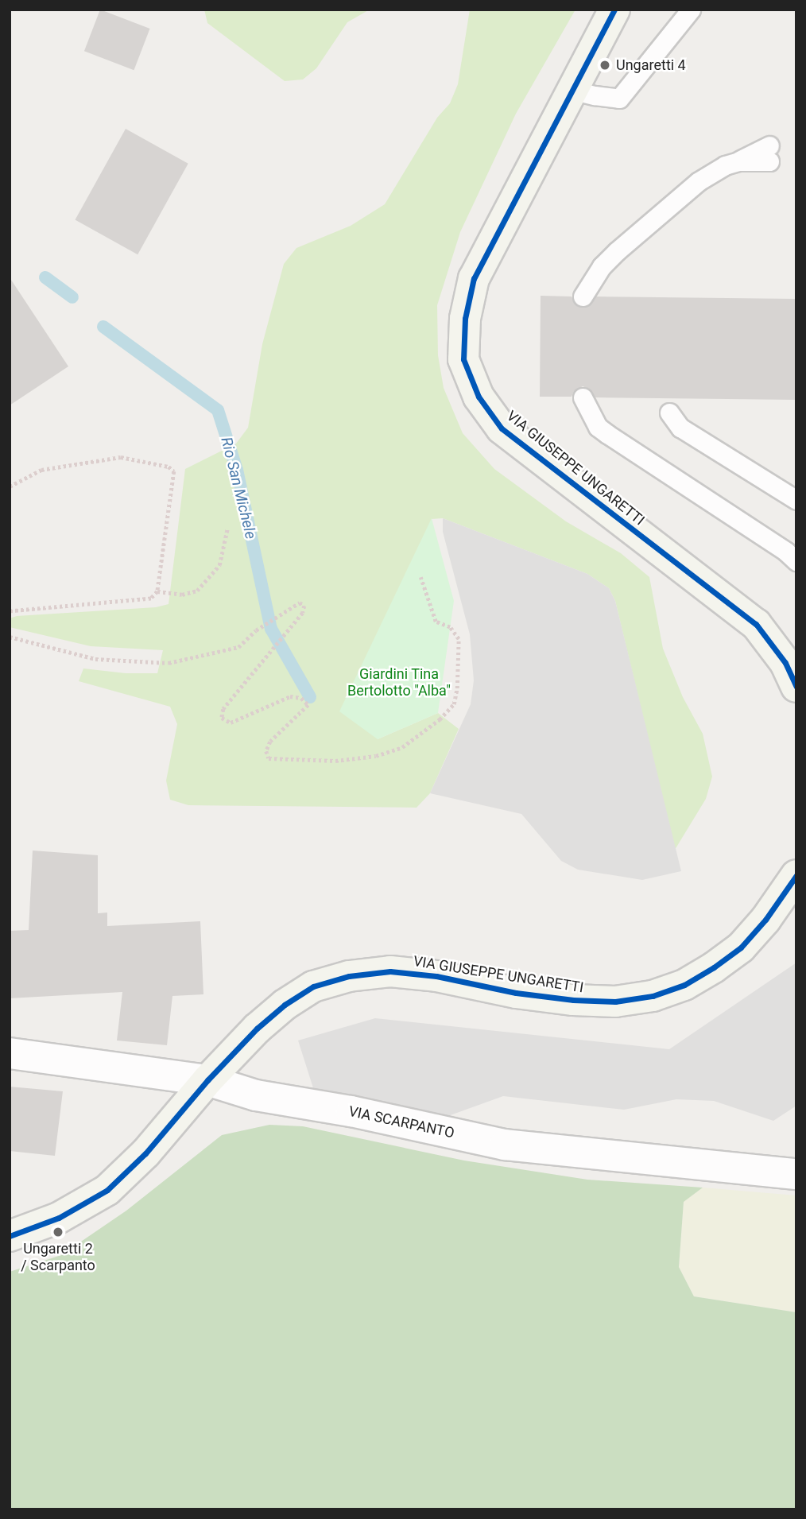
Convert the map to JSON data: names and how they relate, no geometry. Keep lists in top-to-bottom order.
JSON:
{
  "streets": {
    "street": ["VIA GIUSEPPE UNGARETTI", "VIA SCARPANTO"]
  },
  "crossings": [
    ["VIA GIUSEPPE UNGARETTI", "VIA SCARPANTO"]
  ],
  "water": ["Rio San Michele"],
  "parks": ["Giardini Tina Bertolotto \"Alba\""],
  "places": ["Ungaretti 4", "Ungaretti 2 / Scarpanto"]
}
